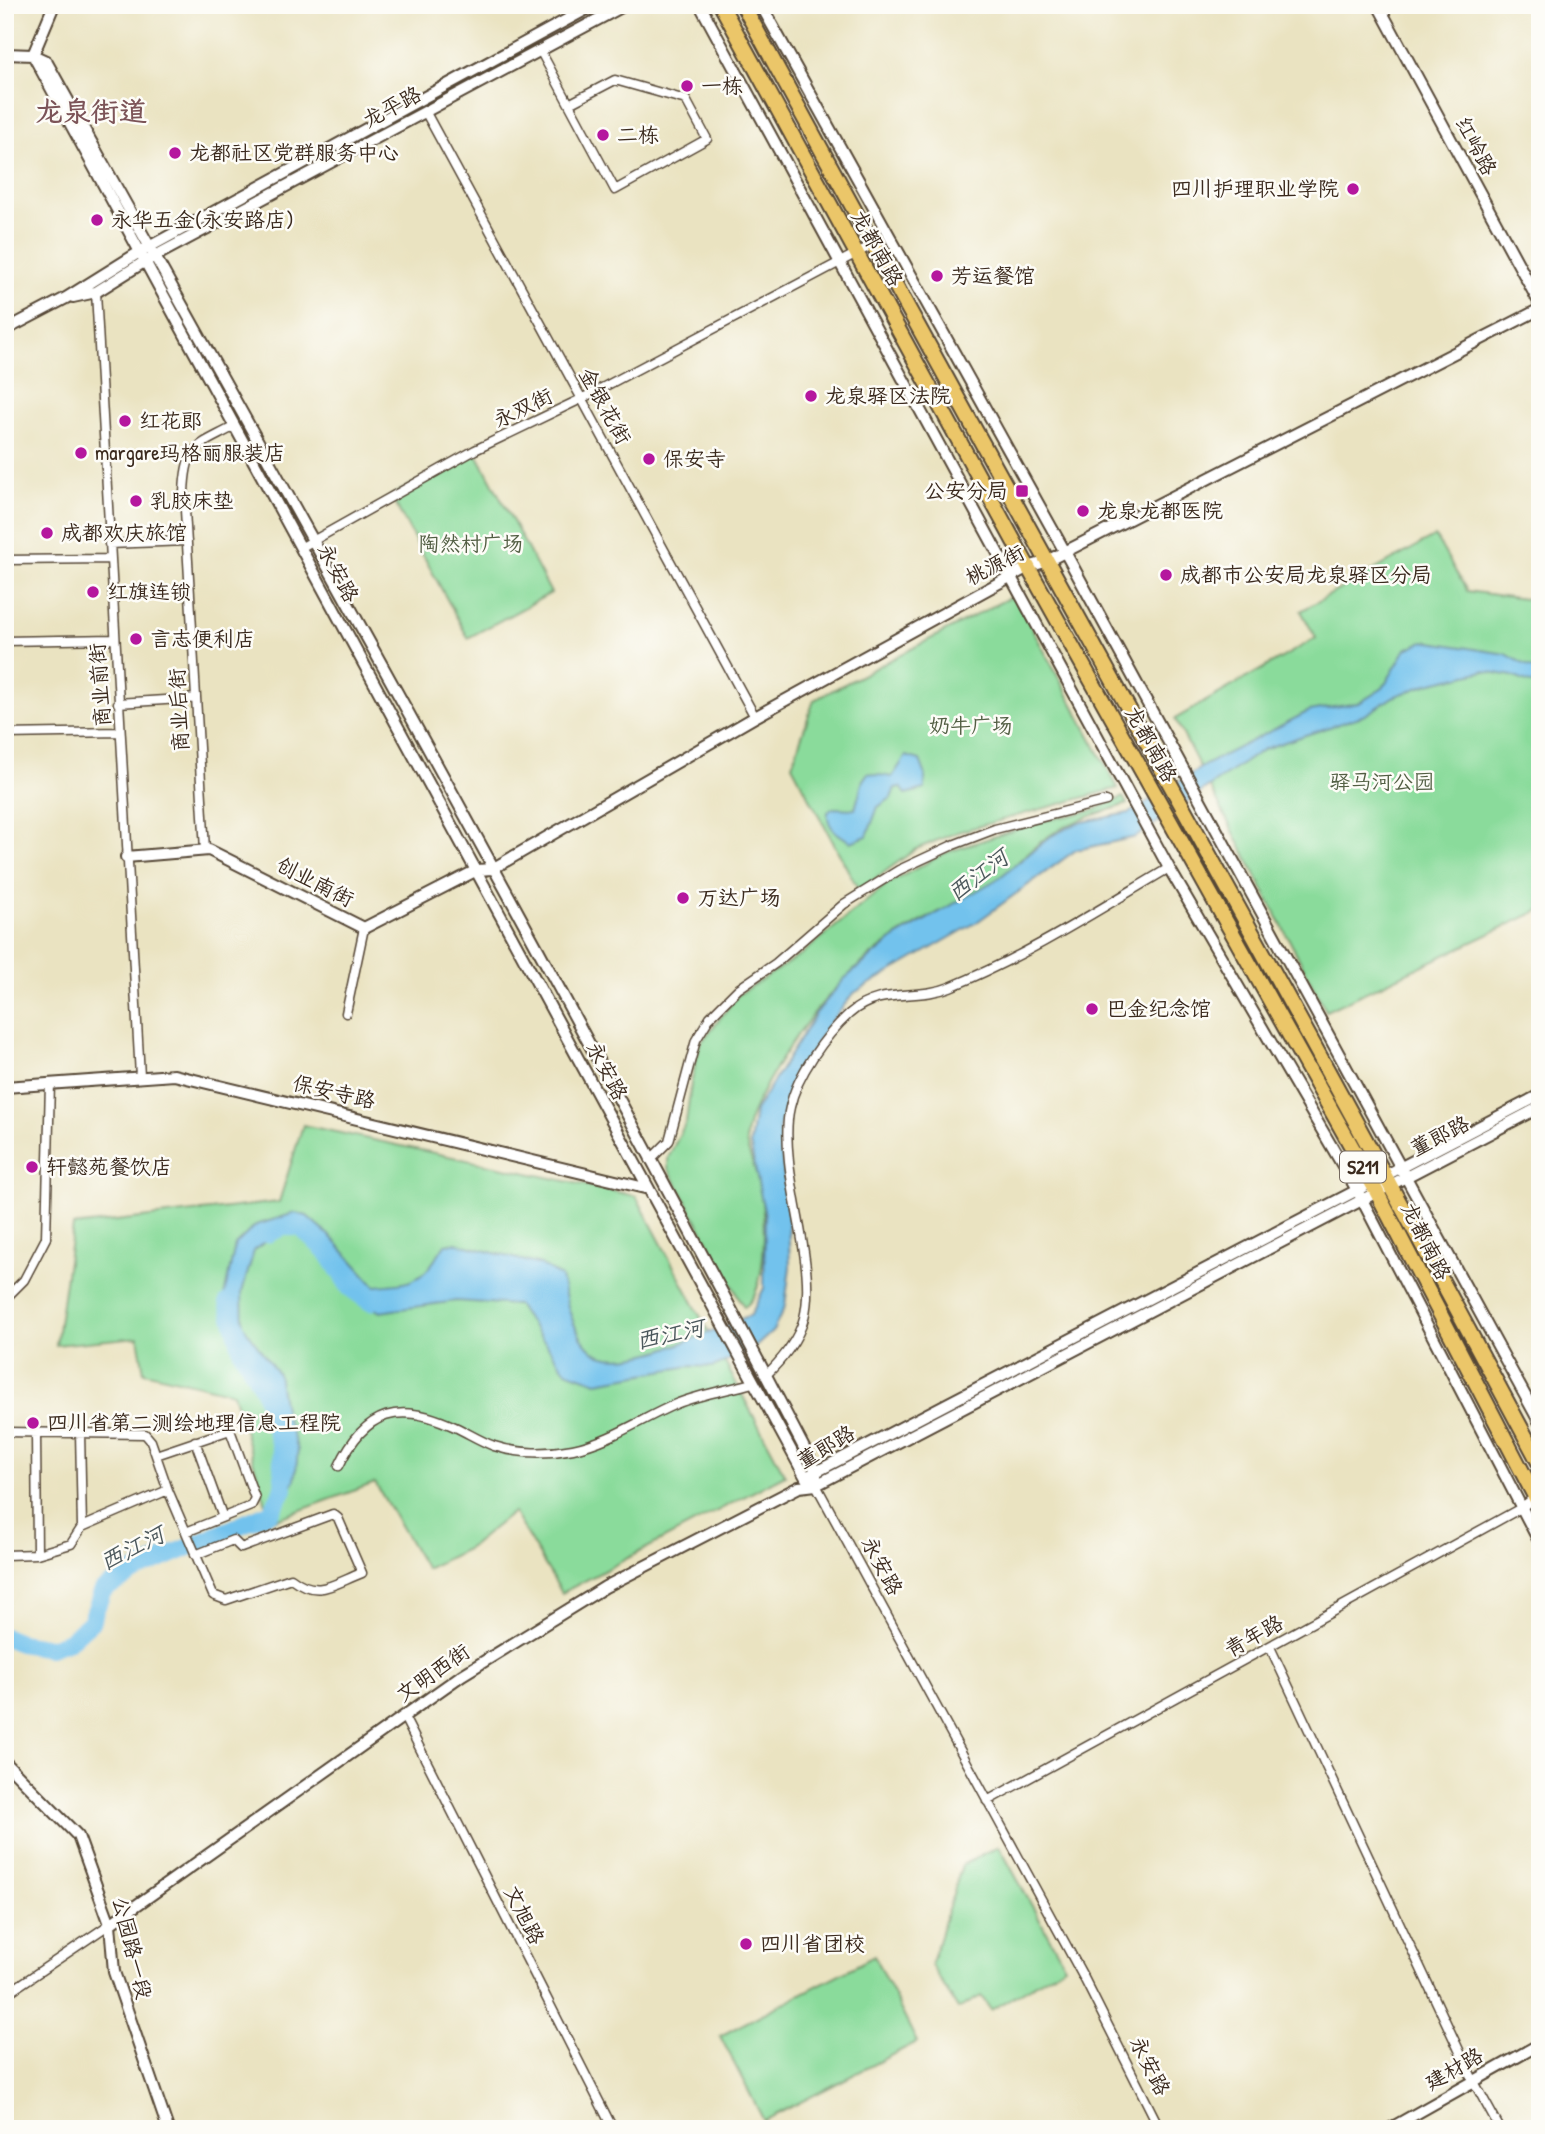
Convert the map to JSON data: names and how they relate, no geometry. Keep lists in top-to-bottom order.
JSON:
{
  "streets": {
    "main road": ["龙都南路", "S211"],
    "street": [
      "龙平路",
      "红岭路",
      "金银花街",
      "永双街",
      "桃源街",
      "永安路",
      "商业前街",
      "商业后街",
      "创业南街",
      "保安寺路",
      "董郞路",
      "青年路",
      "文明西街",
      "文旭路",
      "公园路一段",
      "建材路"
    ]
  },
  "crossings": [
    ["龙平路", "金银花街"],
    ["龙平路", "永安路"],
    ["龙平路", "商业前街"],
    ["红岭路", "桃源街"],
    ["龙都南路", "永双街"],
    ["龙都南路", "桃源街"],
    ["龙都南路", "董郞路"],
    ["龙都南路", "青年路"],
    ["金银花街", "永双街"],
    ["金银花街", "桃源街"],
    ["永双街", "永安路"],
    ["桃源街", "永安路"],
    ["桃源街", "创业南街"],
    ["永安路", "商业后街"],
    ["永安路", "创业南街"],
    ["永安路", "保安寺路"],
    ["永安路", "董郞路"],
    ["永安路", "青年路"],
    ["永安路", "文明西街"],
    ["商业前街", "保安寺路"],
    ["商业后街", "创业南街"],
    ["董郞路", "文明西街"],
    ["文明西街", "文旭路"],
    ["文明西街", "公园路一段"]
  ],
  "districts": ["龙泉街道"],
  "water": ["西江河"],
  "parks": ["陶然村广场", "奶牛广场", "驿马河公园"],
  "places": {
    "other": [
      "一栋",
      "二栋",
      "龙都社区党群服务中心",
      "四川护理职业学院",
      "永华五金(永安路店)",
      "芳运餐馆",
      "龙泉驿区法院",
      "红花郎",
      "margare玛格丽服装店",
      "保安寺",
      "乳胶床垫",
      "龙泉龙都医院",
      "成都欢庆旅馆",
      "成都市公安局龙泉驿区分局",
      "红旗连锁",
      "言志便利店",
      "万达广场",
      "巴金纪念馆",
      "轩懿苑餐饮店",
      "四川省第二测绘地理信息工程院",
      "四川省团校"
    ],
    "transit": ["公安分局"]
  }
}
